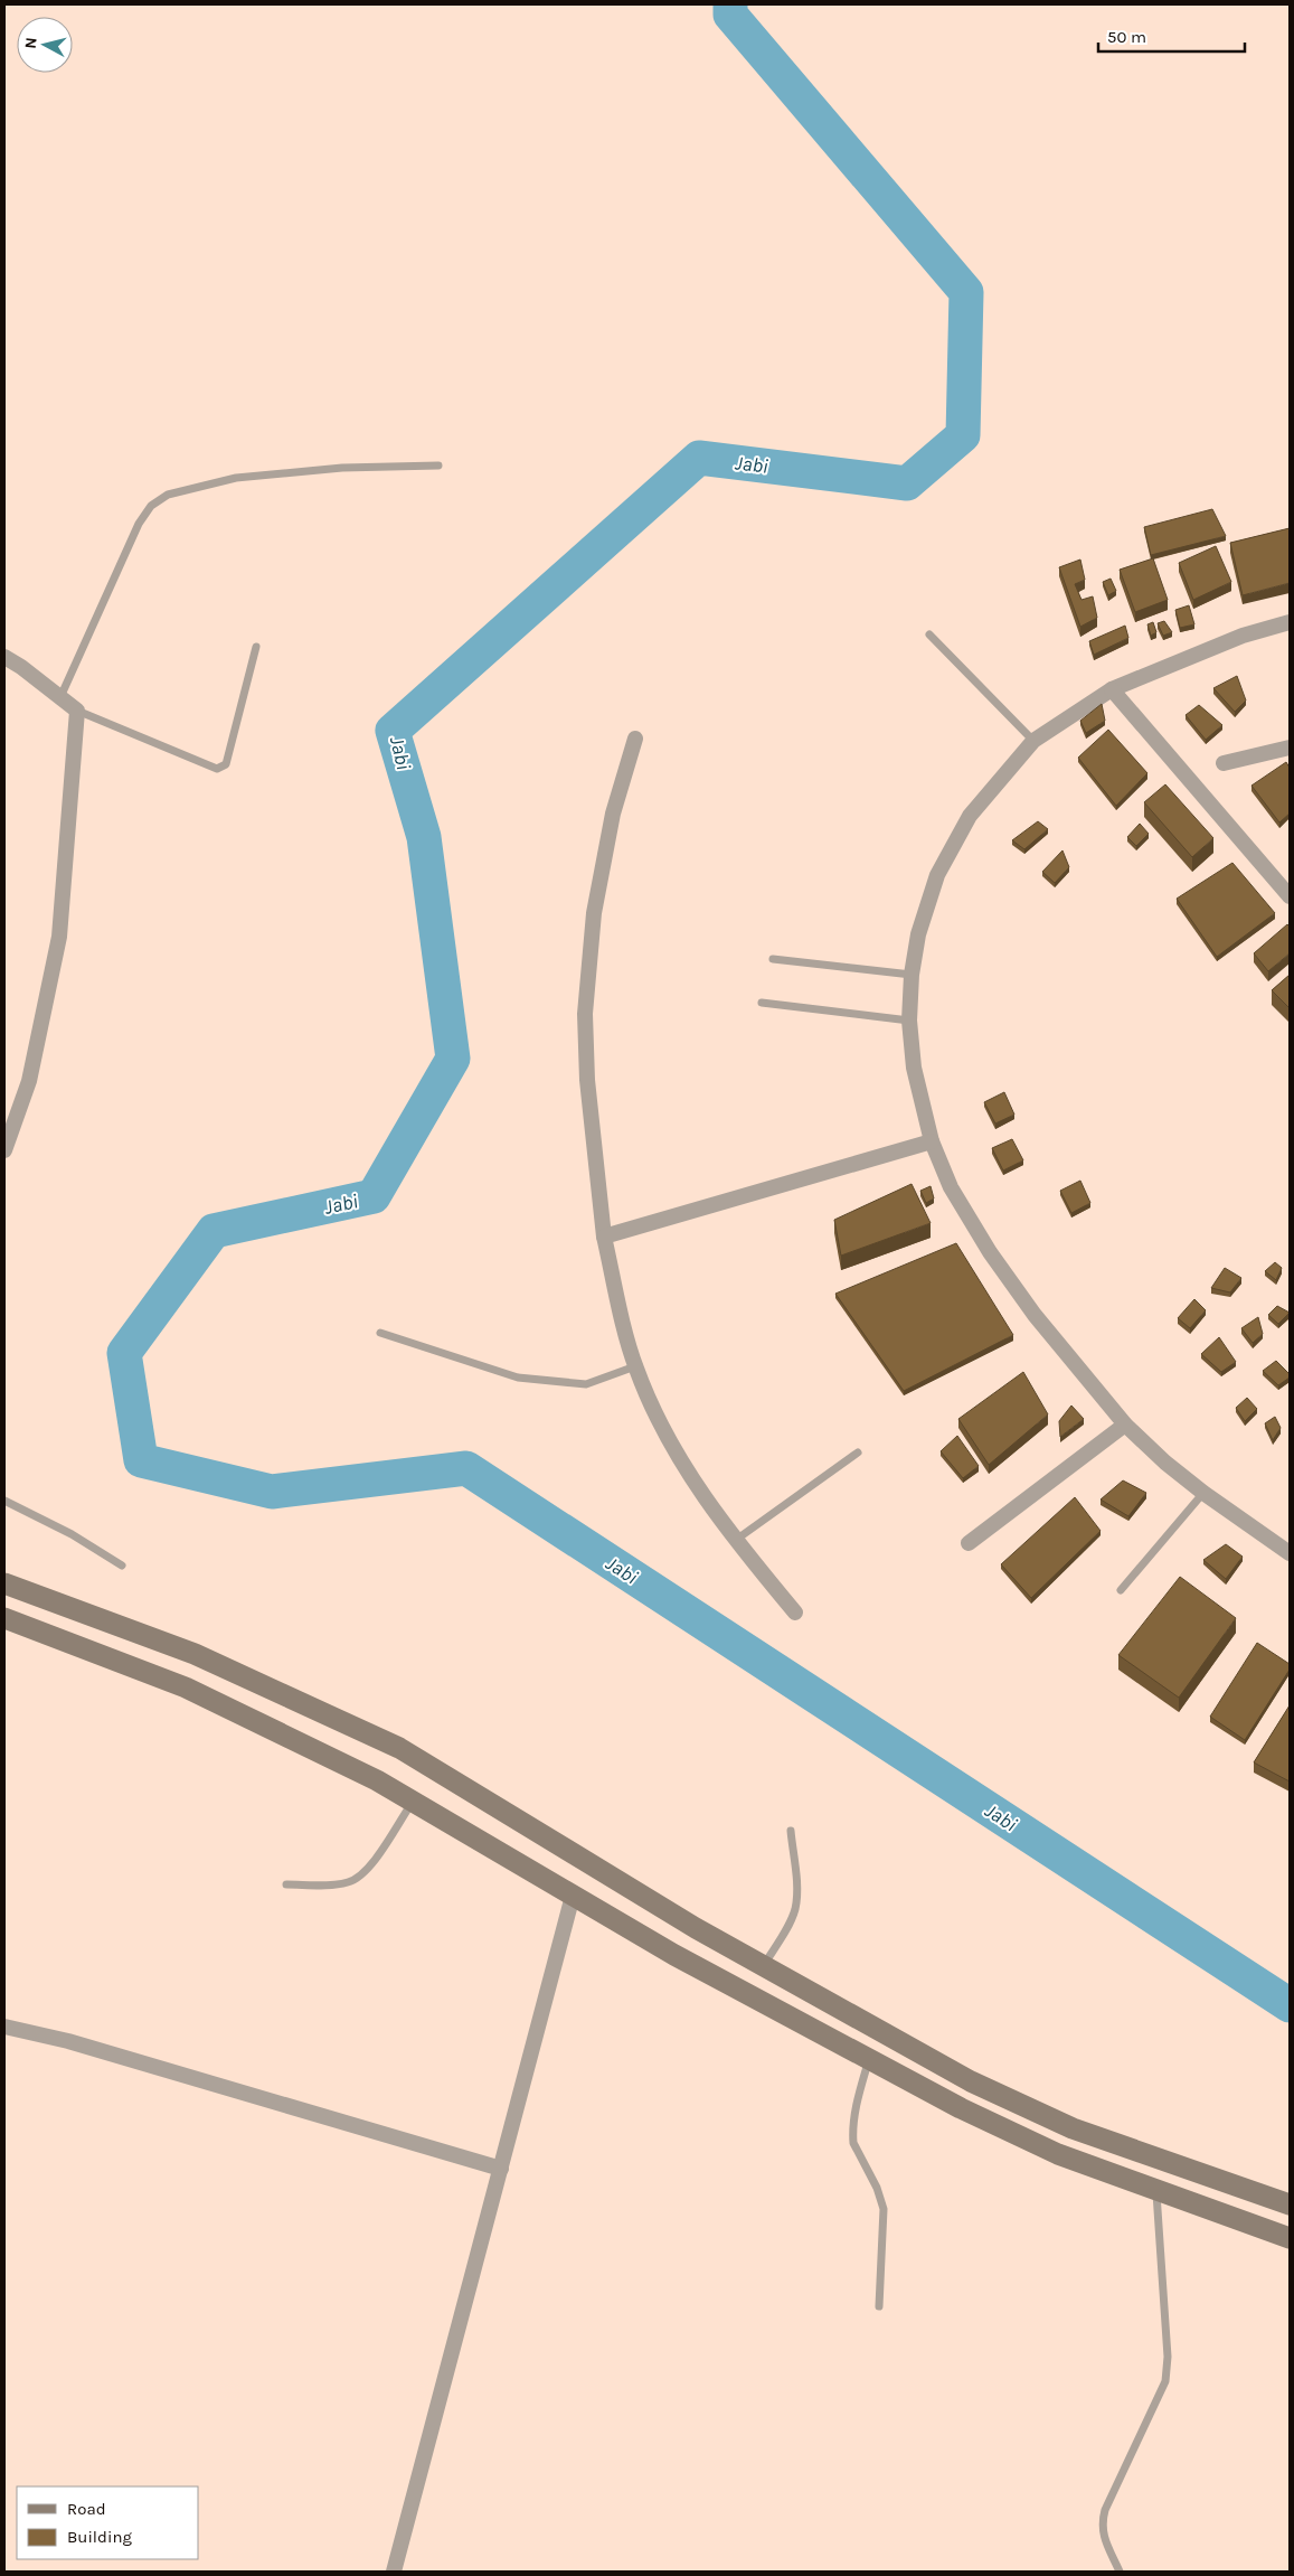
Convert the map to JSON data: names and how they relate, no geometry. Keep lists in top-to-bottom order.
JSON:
{
  "water": ["Jabi"],
  "legend": ["Road", "Building"],
  "scale_bar": "50 m",
  "north": "left"
}
